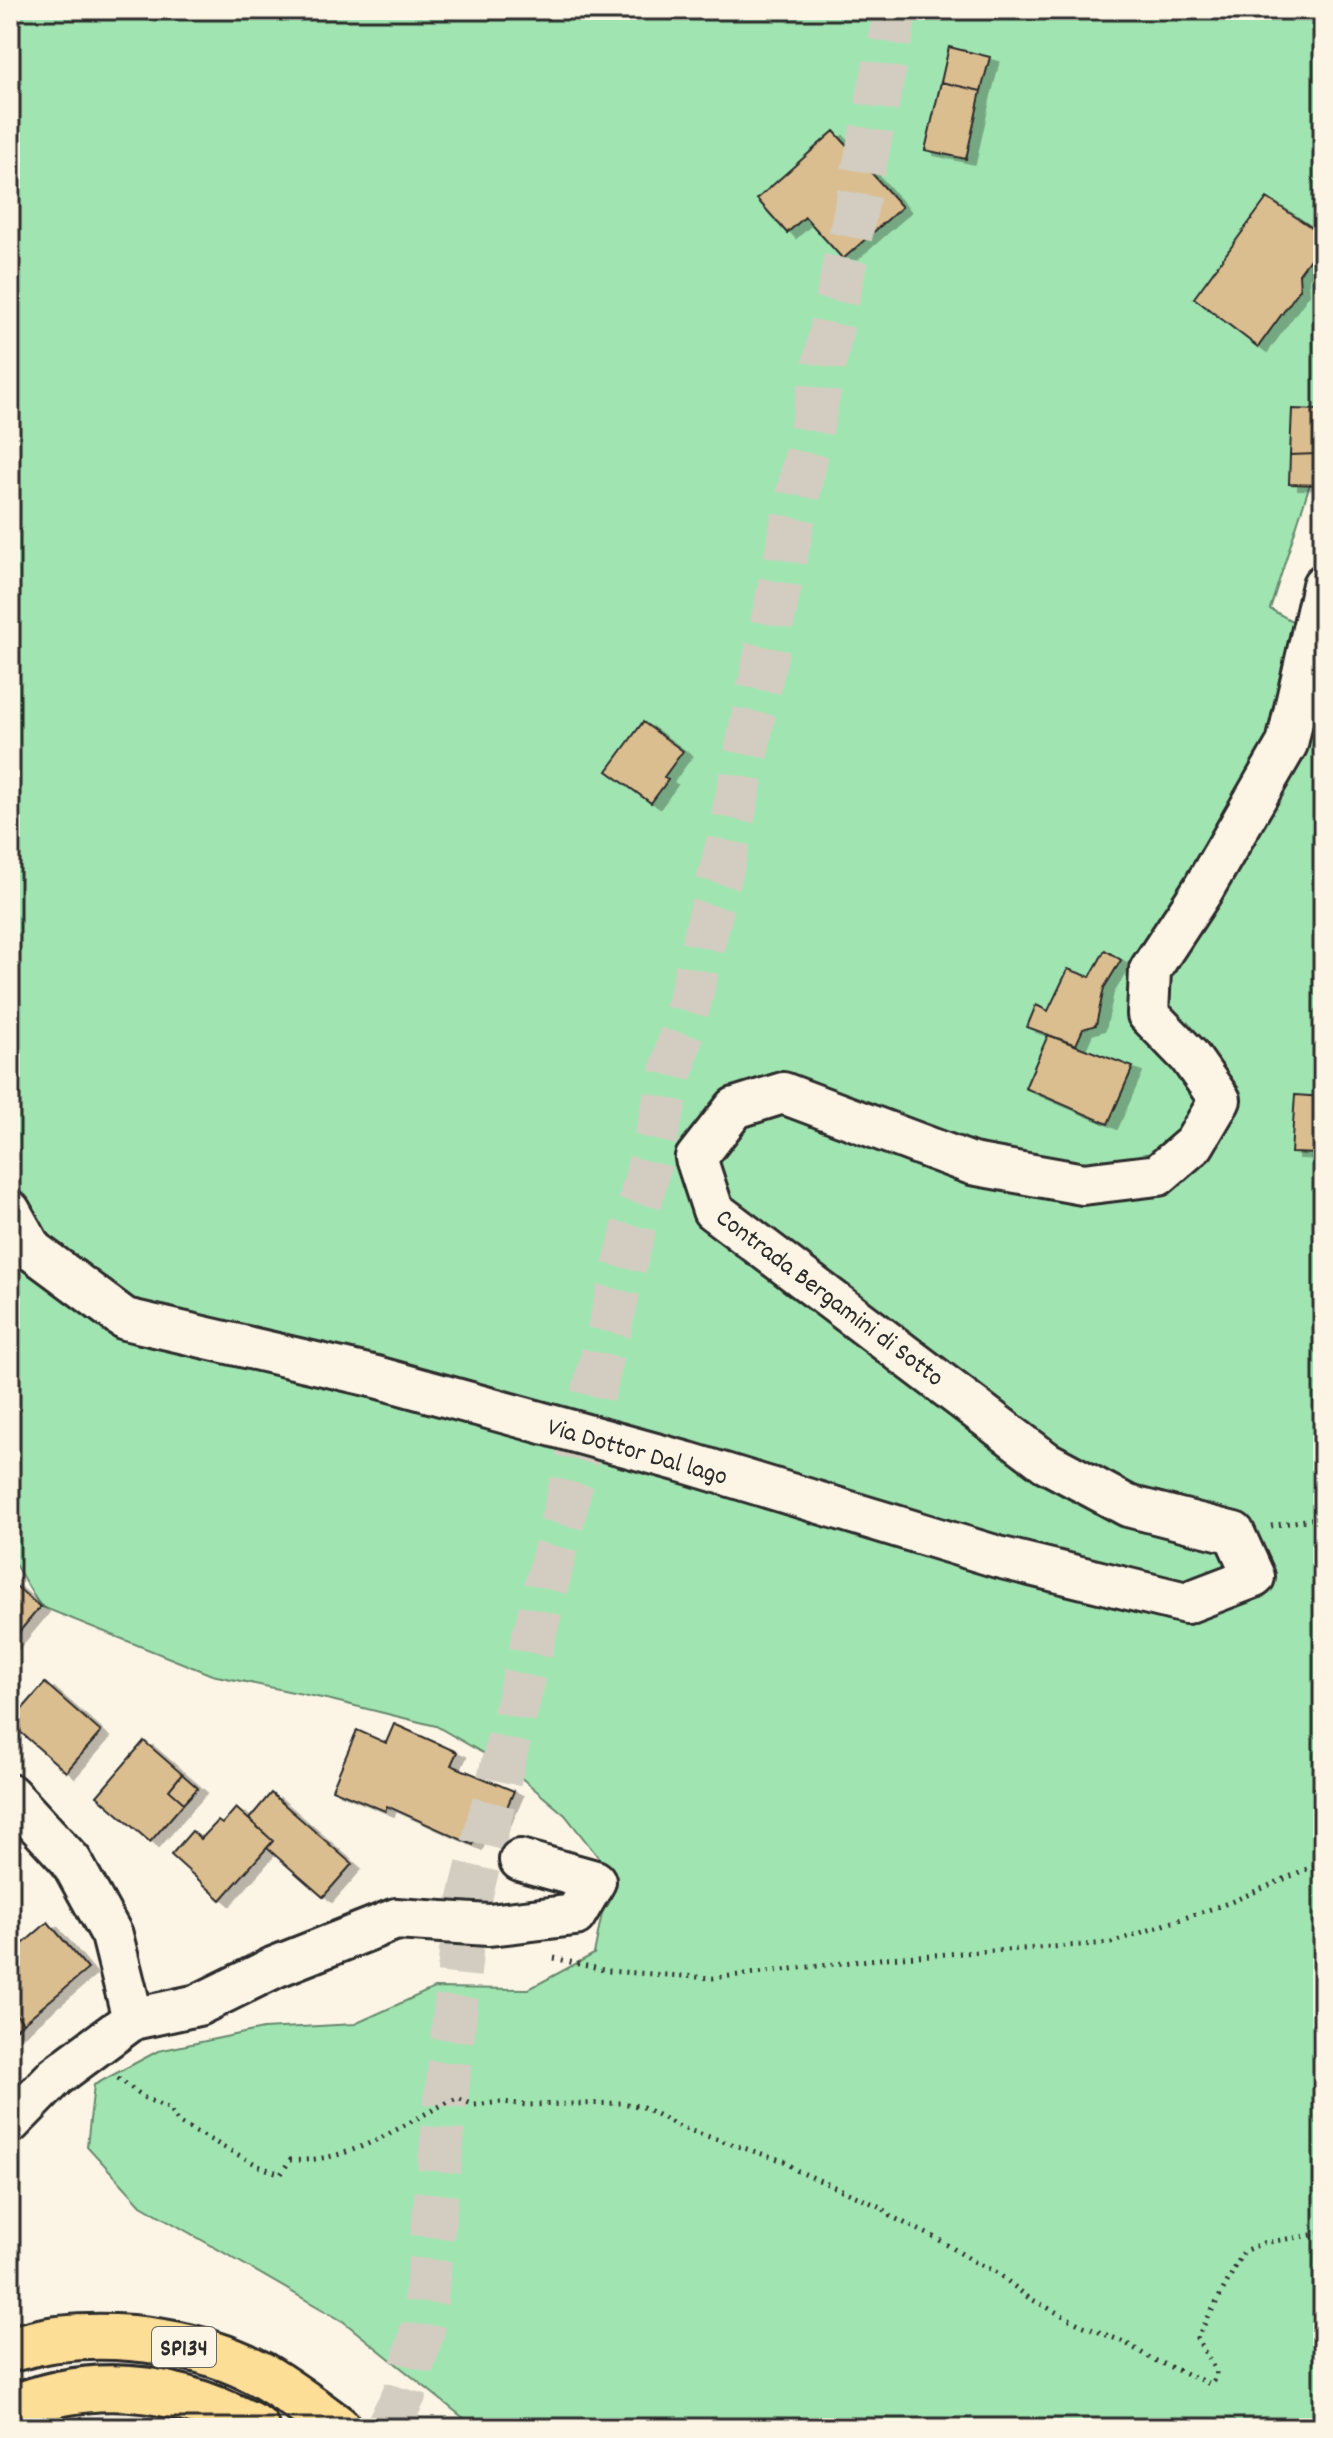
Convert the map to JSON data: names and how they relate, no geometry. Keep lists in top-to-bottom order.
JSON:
{
  "streets": {
    "main road": ["SP134"],
    "street": ["Contrada Bergamini di Sotto", "Via Dottor Dal lago"]
  },
  "crossings": [
    ["Contrada Bergamini di Sotto", "Via Dottor Dal lago"]
  ]
}
